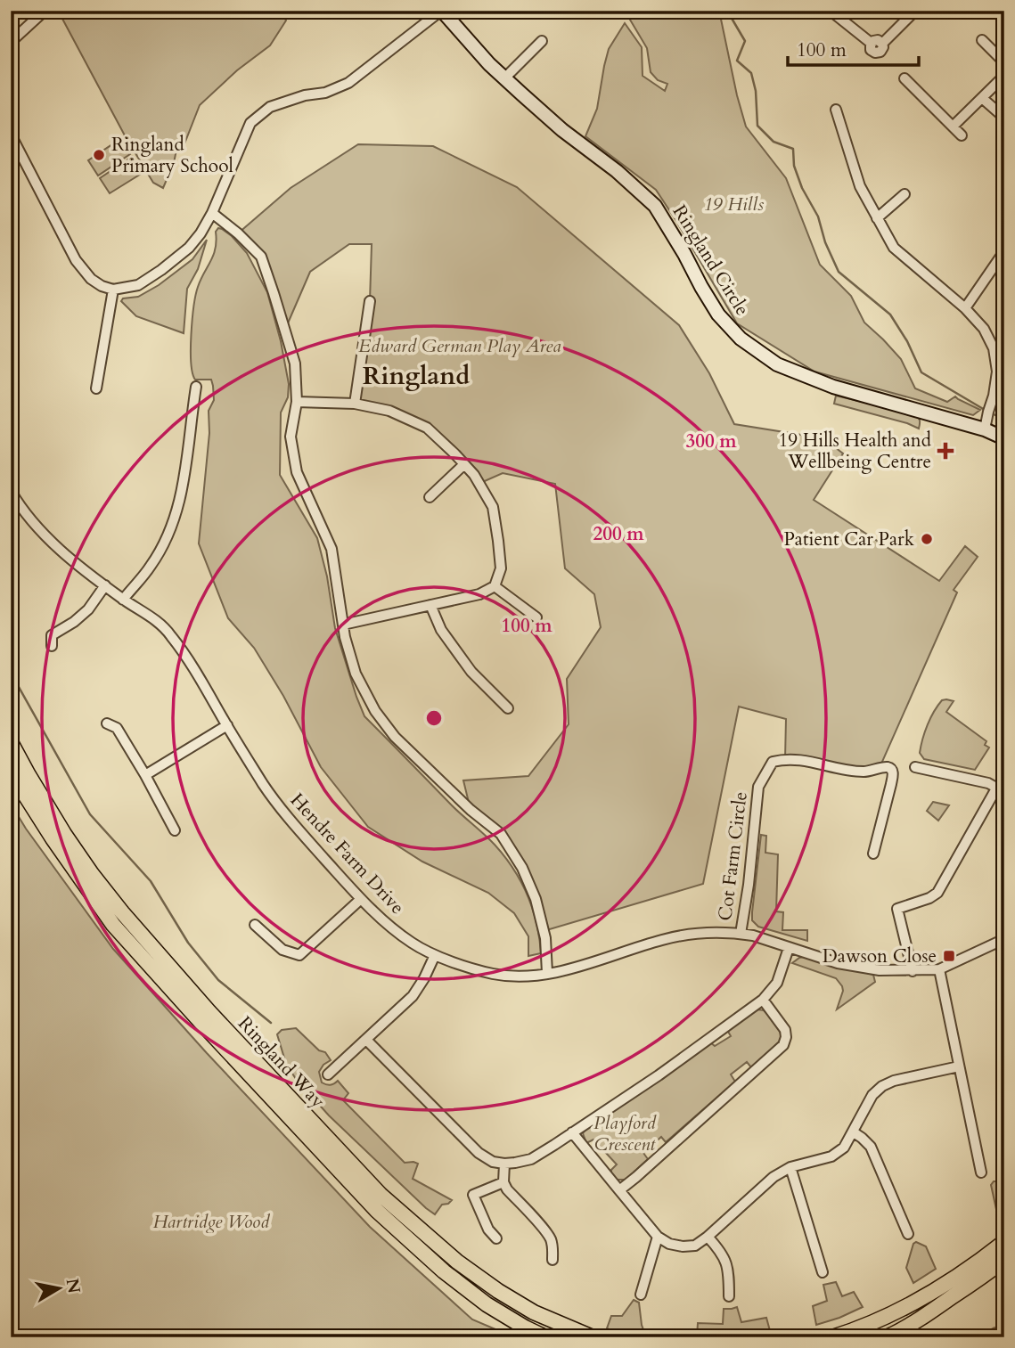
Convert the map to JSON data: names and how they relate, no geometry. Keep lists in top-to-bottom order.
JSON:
{
  "streets": {
    "main road": ["Ringland Way"],
    "street": ["Ringland Circle", "Hendre Farm Drive", "Cot Farm Circle"]
  },
  "crossings": [
    ["Hendre Farm Drive", "Cot Farm Circle"]
  ],
  "districts": ["Ringland"],
  "parks": [
    "19 Hills",
    "Edward German Play Area",
    "Playford Crescent",
    "Hartridge Wood"
  ],
  "places": {
    "other": ["Ringland Primary School", "Patient Car Park"],
    "health": ["19 Hills Health and Wellbeing Centre"],
    "transit": ["Dawson Close"]
  },
  "scale_bar": "100 m",
  "north": "right",
  "rings": ["300 m", "200 m", "100 m"]
}
